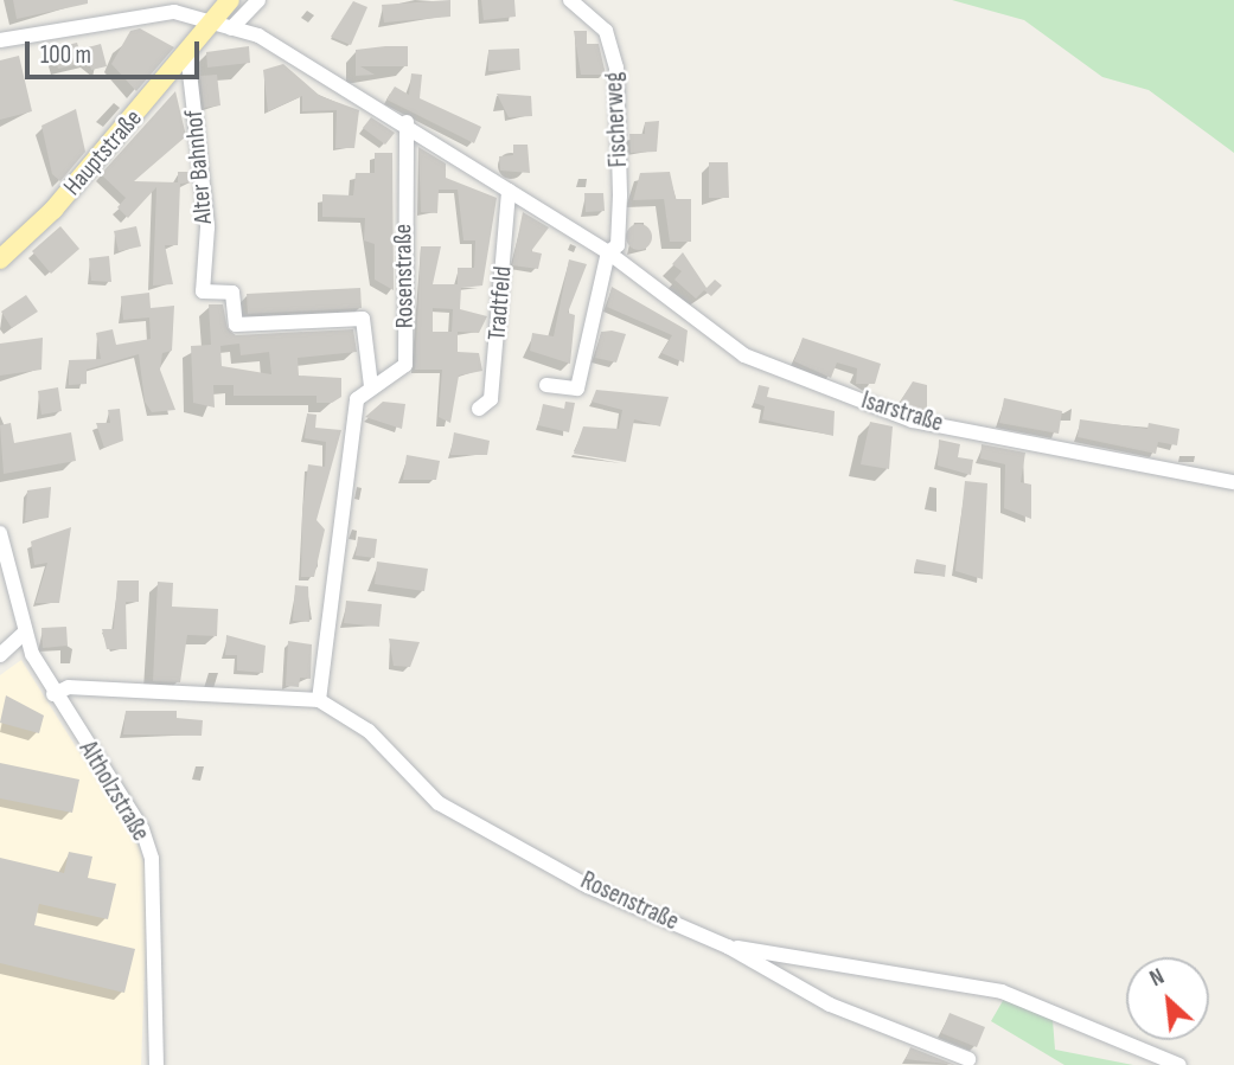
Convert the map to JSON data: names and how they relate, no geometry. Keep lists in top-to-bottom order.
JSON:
{
  "streets": {
    "main road": ["Hauptstraße"],
    "street": [
      "Fischerweg",
      "Alter Bahnhof",
      "Rosenstraße",
      "Tradtfeld",
      "Isarstraße",
      "Altholzstraße"
    ]
  },
  "crossings": [
    ["Fischerweg", "Isarstraße"],
    ["Hauptstraße", "Alter Bahnhof"],
    ["Hauptstraße", "Isarstraße"],
    ["Alter Bahnhof", "Rosenstraße"],
    ["Rosenstraße", "Isarstraße"],
    ["Rosenstraße", "Altholzstraße"],
    ["Tradtfeld", "Isarstraße"]
  ],
  "scale_bar": "100 m",
  "north": "top left"
}
